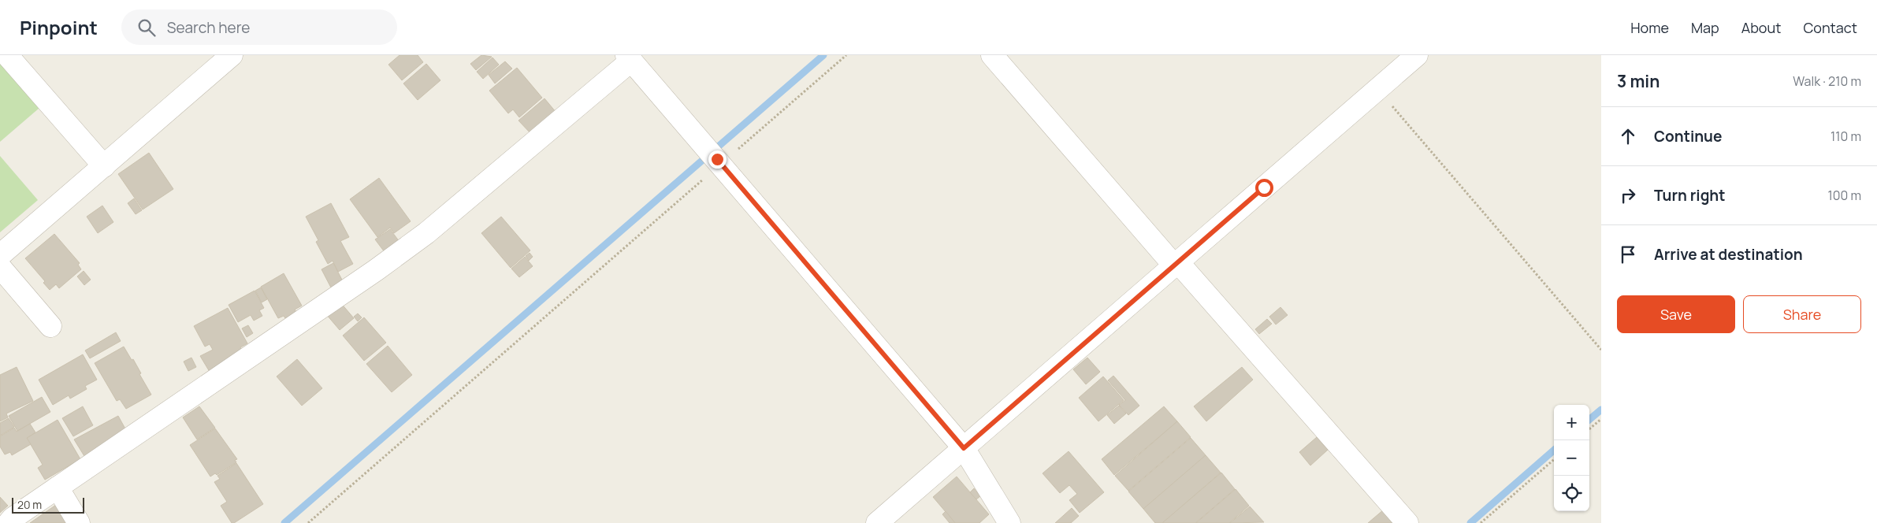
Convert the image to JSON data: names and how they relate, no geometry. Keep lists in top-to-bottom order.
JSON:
{
  "scale_bar": "20 m",
  "page": {
    "header": "Pinpoint",
    "search": "Search here",
    "nav": [
      "Home",
      "Map",
      "About",
      "Contact"
    ],
    "heading": ["3 min", "Walk · 210 m"],
    "list": [
      ["Continue", "110 m"],
      ["Turn right", "100 m"],
      "Arrive at destination"
    ],
    "buttons": ["Save", "Share"],
    "map_buttons": ["+", "−"],
    "scale": "20 m"
  }
}
